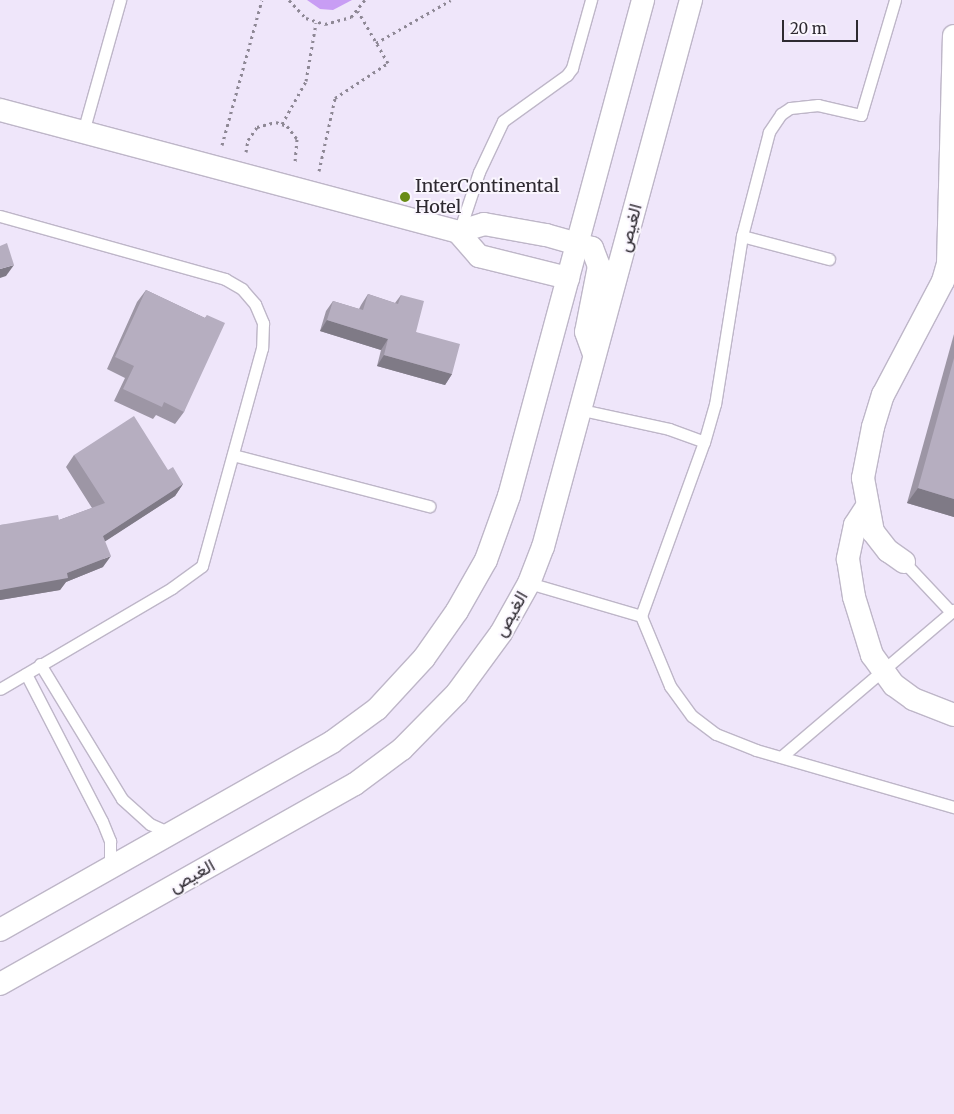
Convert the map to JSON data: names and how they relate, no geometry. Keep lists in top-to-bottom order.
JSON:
{
  "streets": {
    "street": ["الغيص"]
  },
  "places": ["InterContinental Hotel"],
  "scale_bar": "20 m"
}
